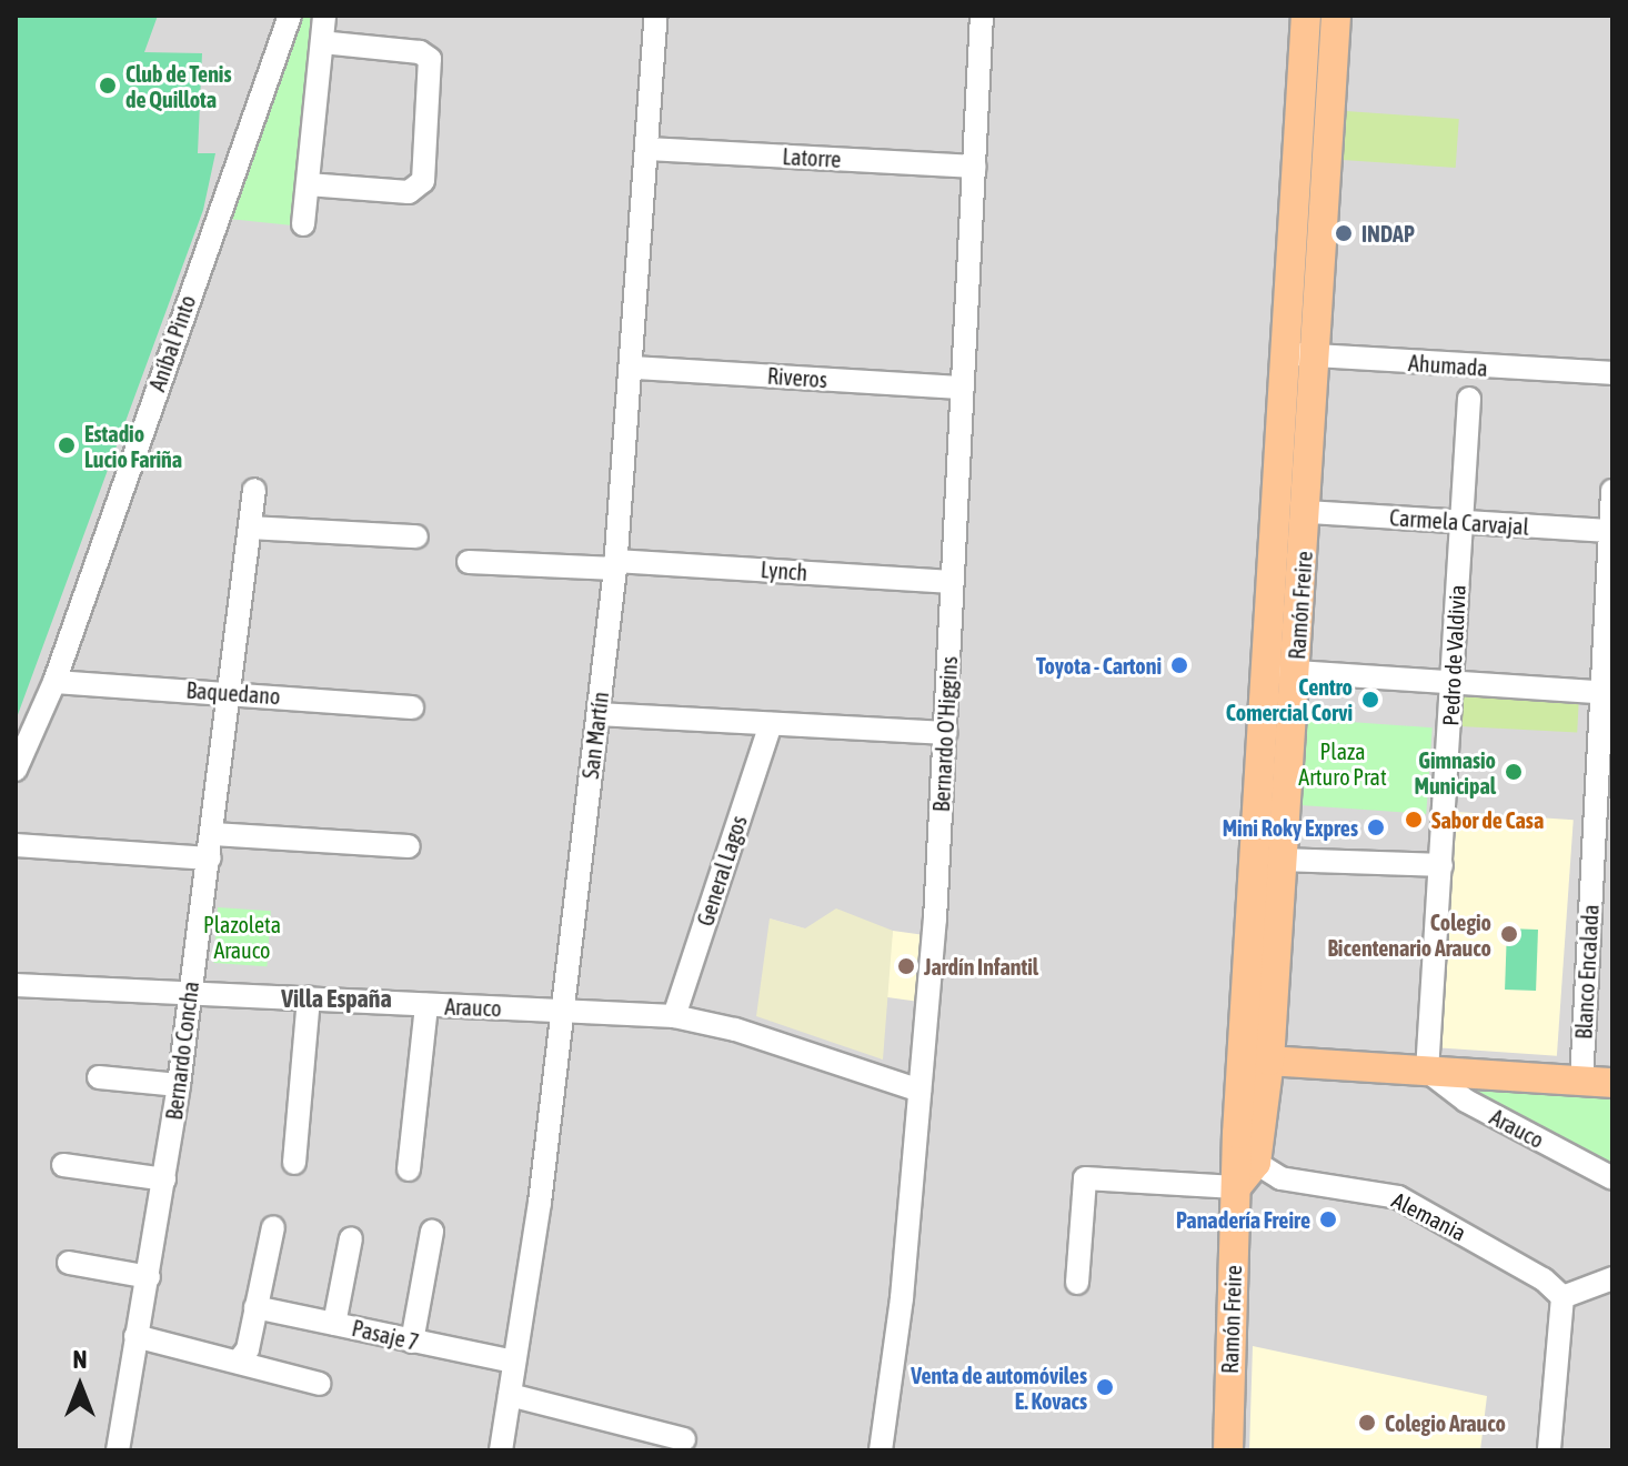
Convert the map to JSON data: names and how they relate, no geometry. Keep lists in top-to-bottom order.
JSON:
{
  "streets": {
    "main road": ["Ramón Freire", "Arauco"],
    "street": [
      "Latorre",
      "Aníbal Pinto",
      "Ahumada",
      "Riveros",
      "Carmela Carvajal",
      "Lynch",
      "Pedro de Valdivia",
      "Baquedano",
      "Bernardo O'Higgins",
      "San Martín",
      "General Lagos",
      "Blanco Encalada",
      "Bernardo Concha",
      "Alemania",
      "Pasaje 7"
    ]
  },
  "crossings": [
    ["Latorre", "Bernardo O'Higgins"],
    ["Latorre", "San Martín"],
    ["Aníbal Pinto", "Baquedano"],
    ["Ahumada", "Ramón Freire"],
    ["Riveros", "Bernardo O'Higgins"],
    ["Riveros", "San Martín"],
    ["Carmela Carvajal", "Ramón Freire"],
    ["Carmela Carvajal", "Pedro de Valdivia"],
    ["Carmela Carvajal", "Blanco Encalada"],
    ["Lynch", "Bernardo O'Higgins"],
    ["Lynch", "San Martín"],
    ["Ramón Freire", "Arauco"],
    ["Ramón Freire", "Alemania"],
    ["Pedro de Valdivia", "Arauco"],
    ["Baquedano", "Bernardo Concha"],
    ["Bernardo O'Higgins", "Arauco"],
    ["San Martín", "Arauco"],
    ["San Martín", "Pasaje 7"],
    ["General Lagos", "Arauco"],
    ["Blanco Encalada", "Arauco"],
    ["Arauco", "Bernardo Concha"]
  ],
  "districts": ["Villa España"],
  "parks": ["Plaza Arturo Prat", "Plazoleta Arauco"],
  "places": [
    "Club de Tenis de Quillota",
    "INDAP",
    "Estadio Lucio Fariña",
    "Toyota - Cartoni",
    "Centro Comercial Corvi",
    "Gimnasio Municipal",
    "Sabor de Casa",
    "Mini Roky Expres",
    "Colegio Bicentenario Arauco",
    "Jardín Infantil",
    "Panadería Freire",
    "Venta de automóviles E. Kovacs",
    "Colegio Arauco"
  ],
  "north": "top"
}
